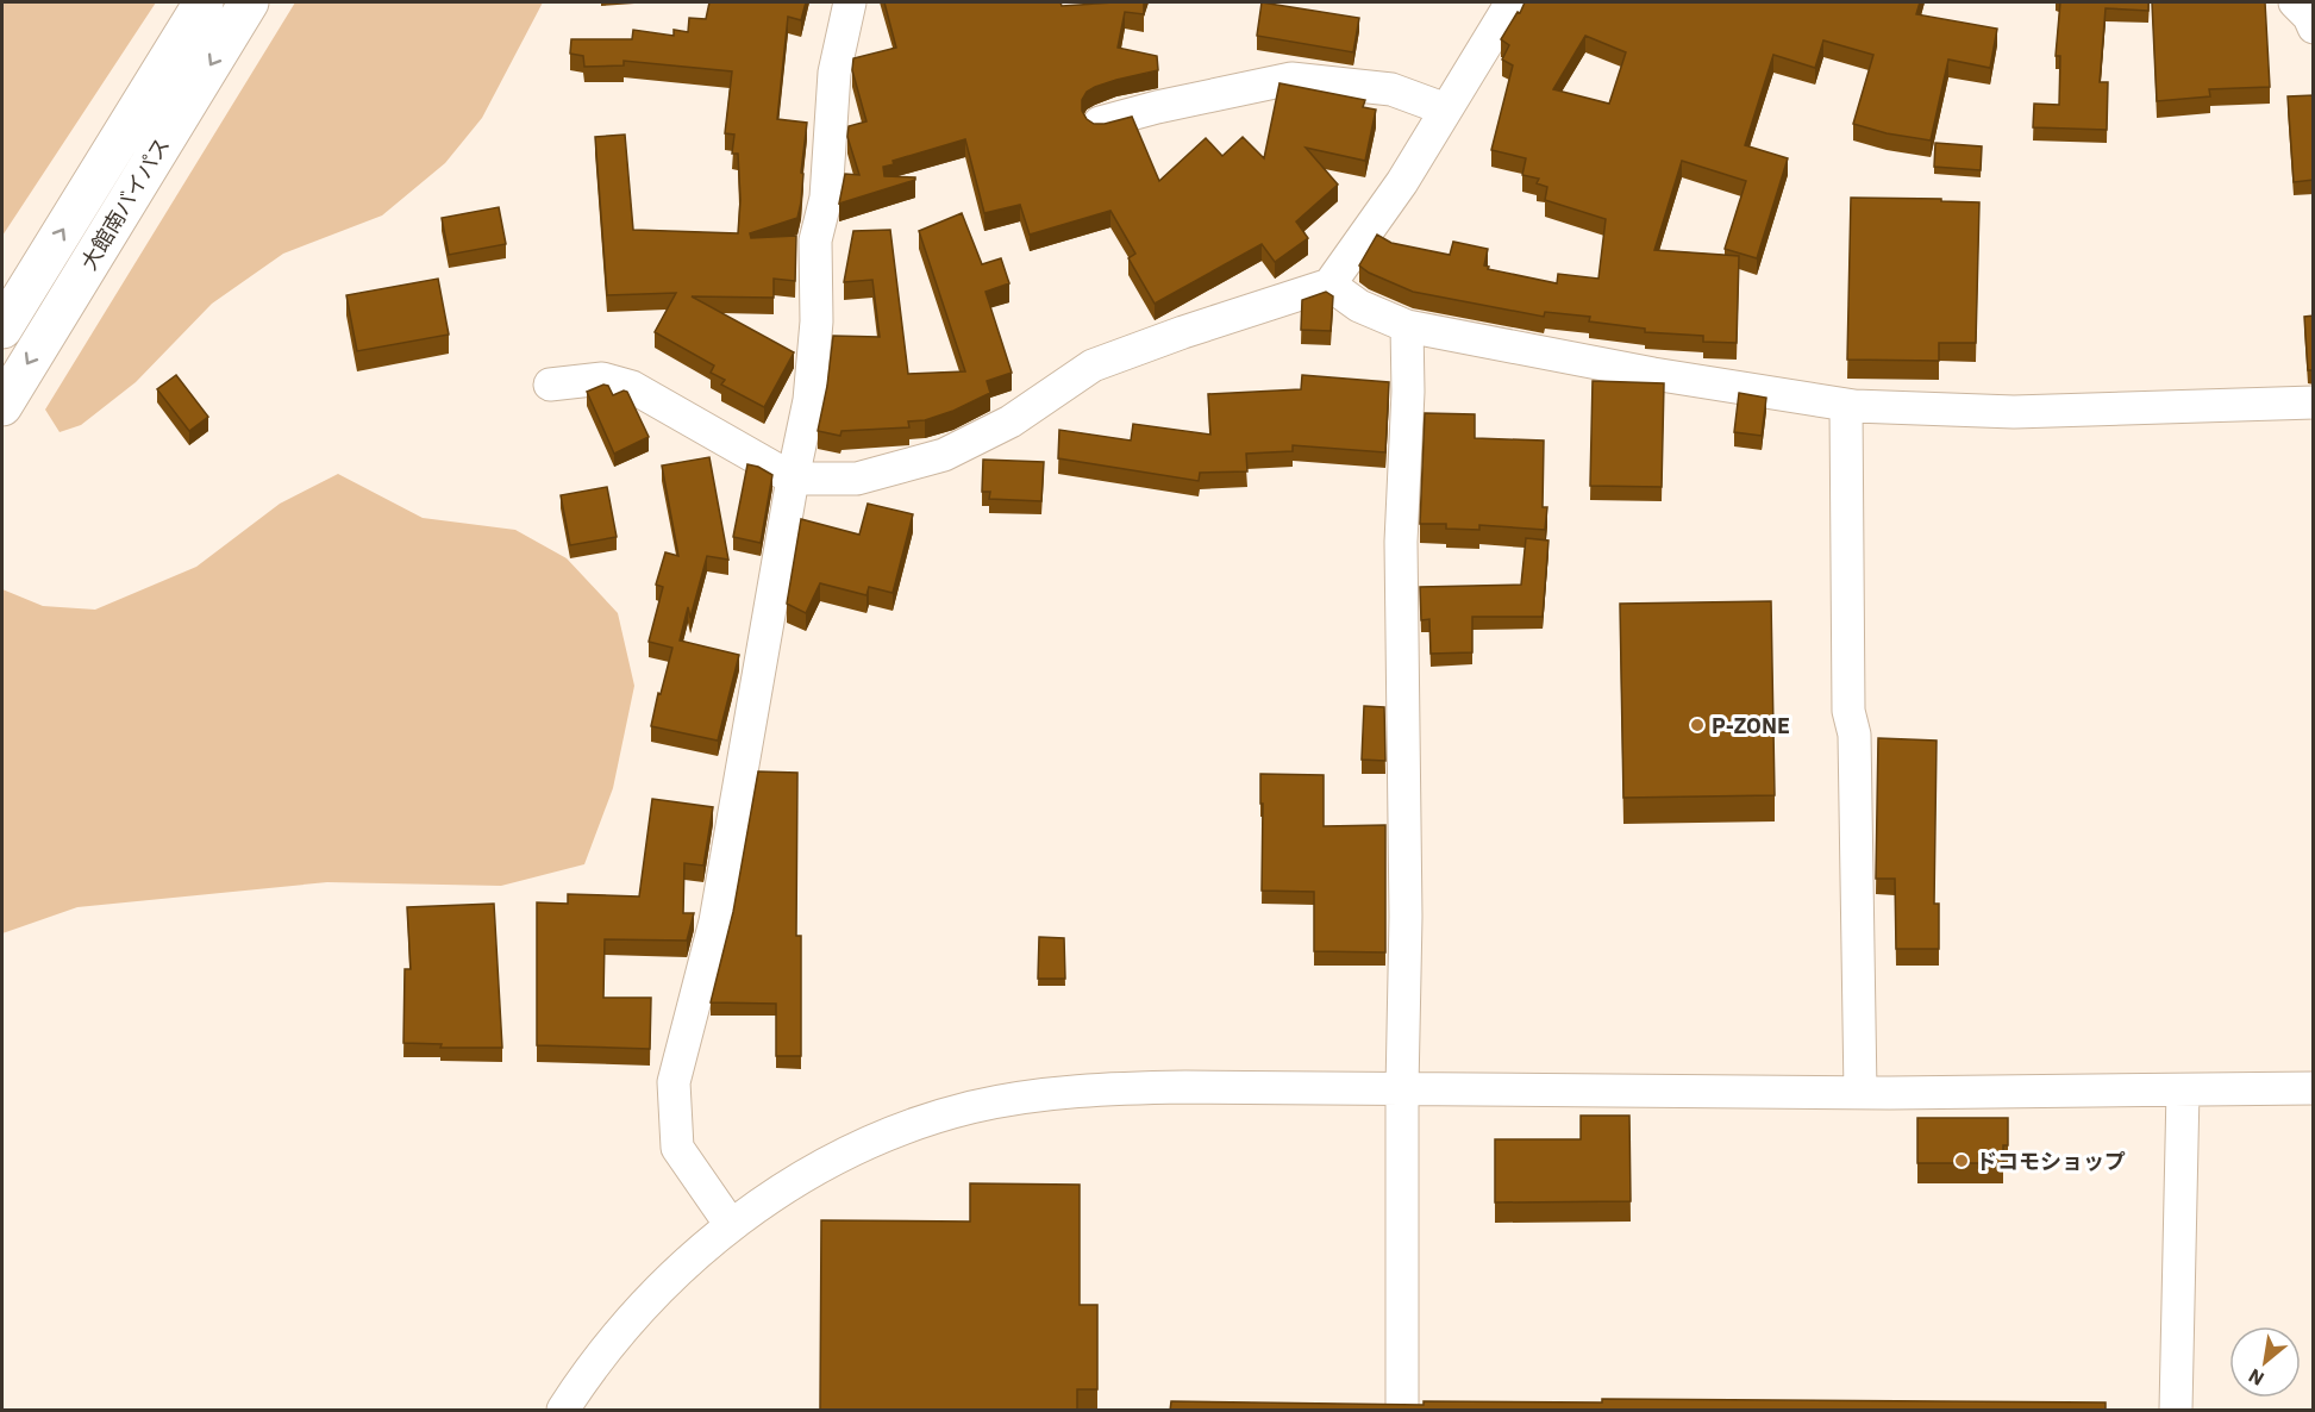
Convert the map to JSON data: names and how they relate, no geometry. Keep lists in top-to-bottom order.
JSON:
{
  "streets": {
    "highway": ["大館南バイパス"]
  },
  "places": ["P-ZONE", "ドコモショップ"],
  "north": "bottom left"
}
